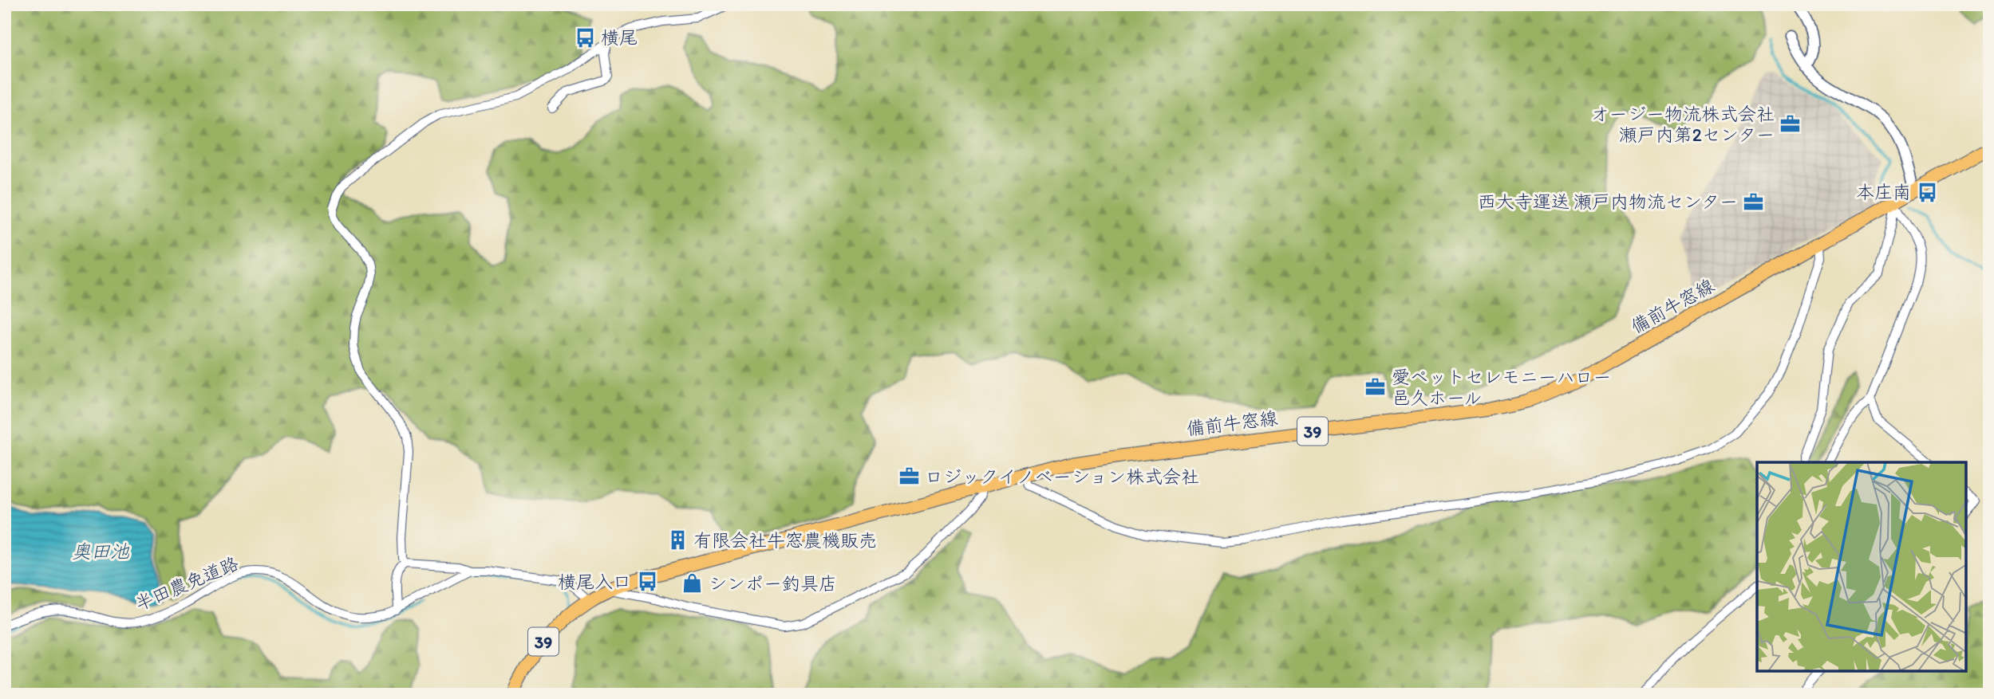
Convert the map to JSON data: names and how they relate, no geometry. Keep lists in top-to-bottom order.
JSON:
{
  "streets": {
    "main road": ["備前牛窓線", "39"],
    "street": ["半田農免道路"]
  },
  "water": ["奥田池"],
  "places": {
    "bus stop": ["横尾", "本庄南", "横尾入口"],
    "office": [
      "オージー物流株式会社 瀬戸内第2センター",
      "西大寺運送 瀬戸内物流センター",
      "愛ペットセレモニーハロー 邑久ホール",
      "ロジックイノベーション株式会社"
    ],
    "building": ["有限会社牛窓農機販売"],
    "shop": ["シンポー釣具店"]
  }
}
